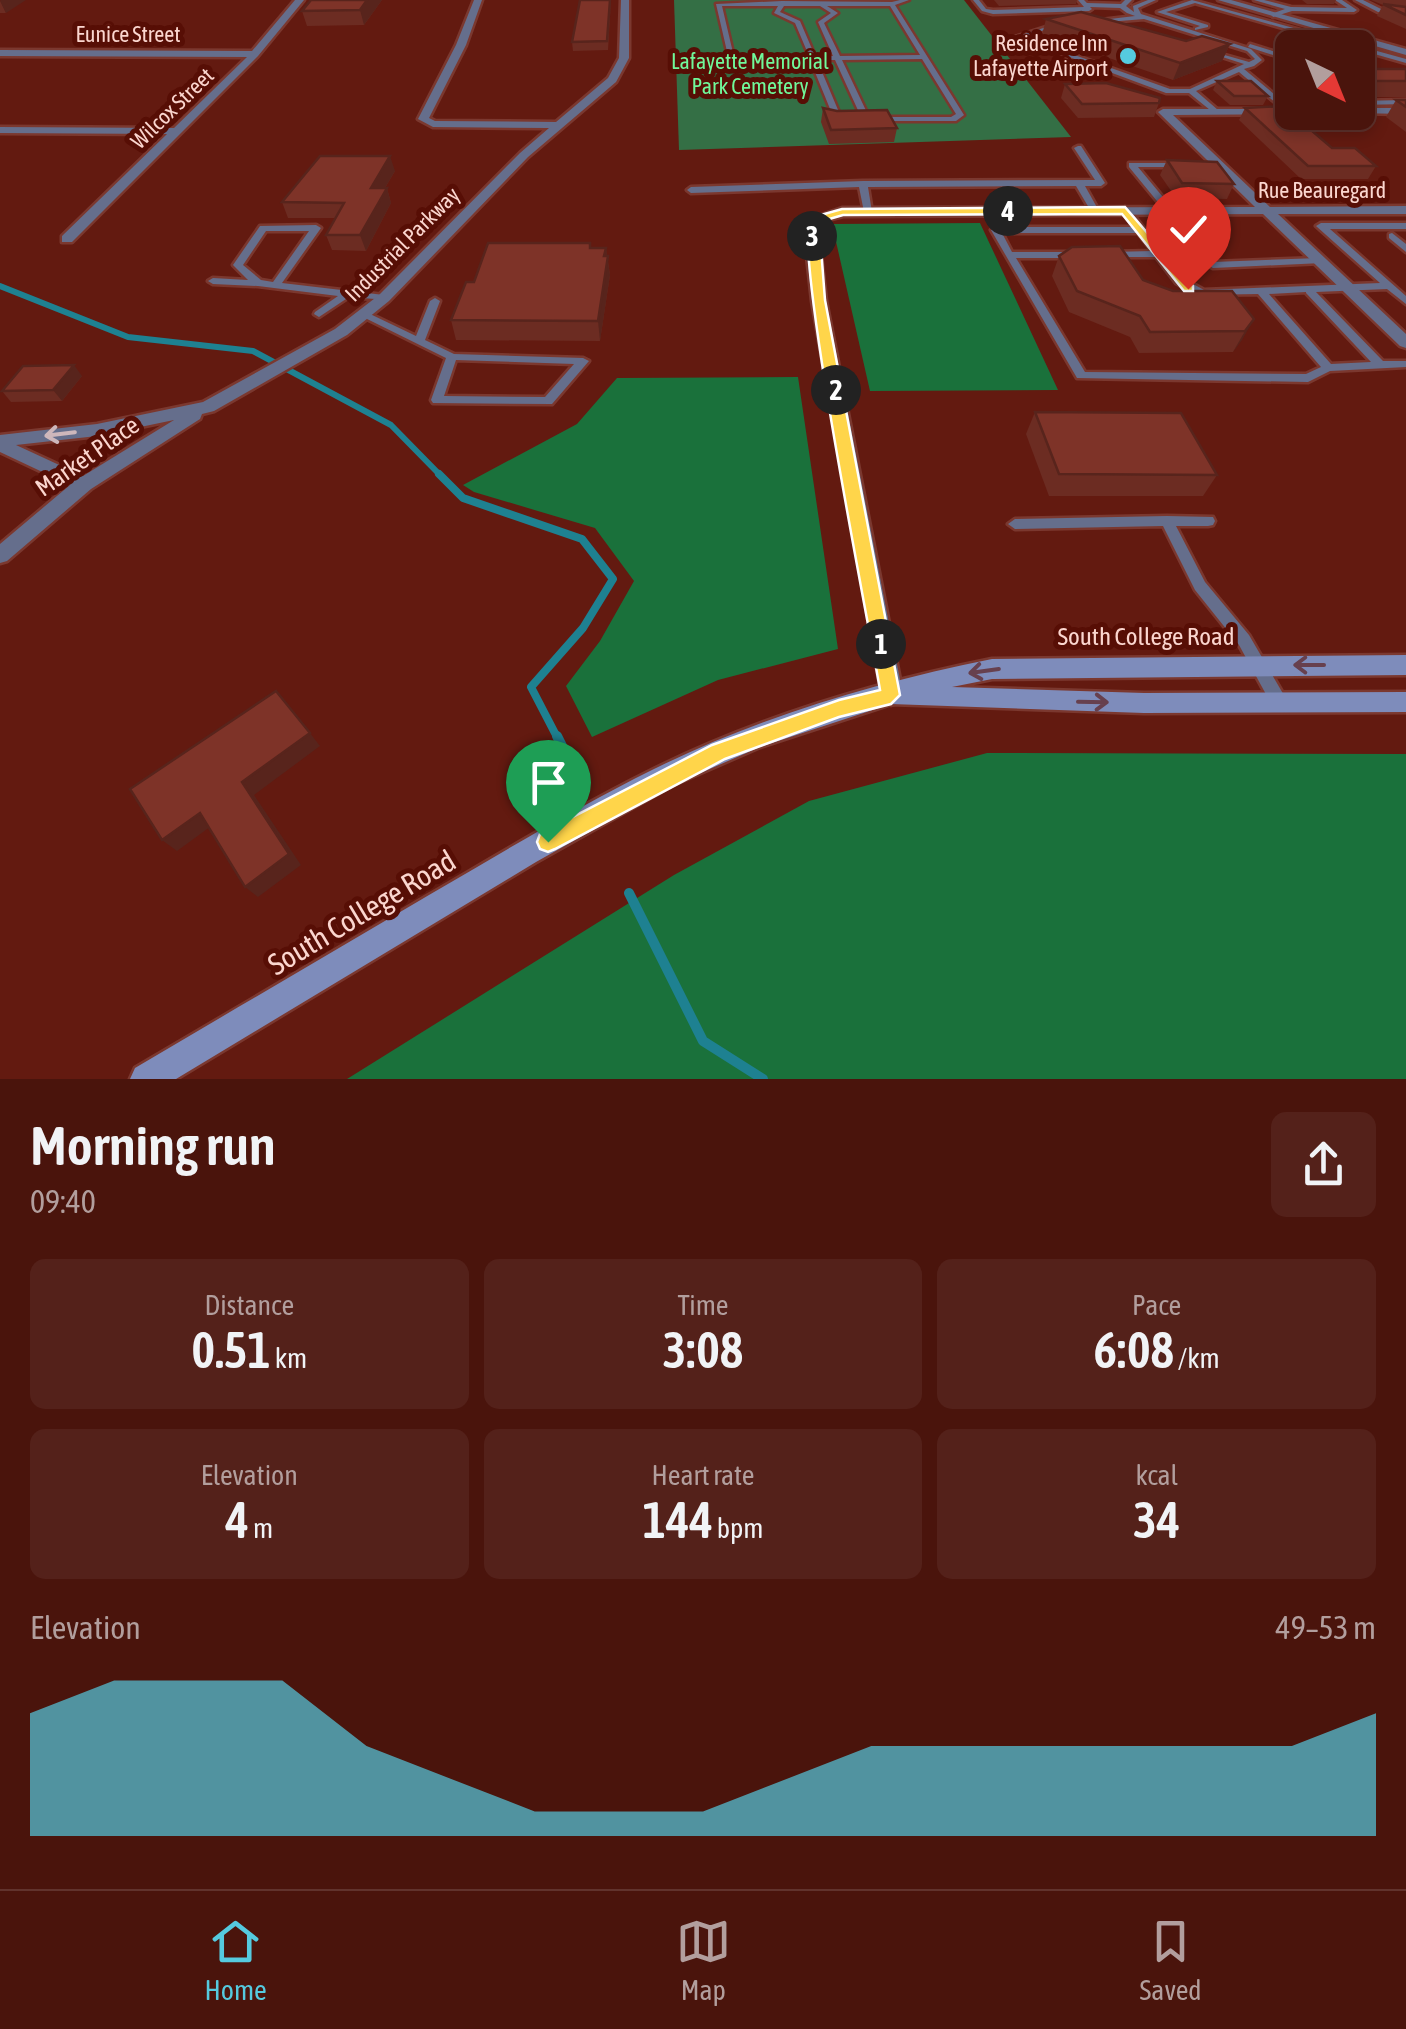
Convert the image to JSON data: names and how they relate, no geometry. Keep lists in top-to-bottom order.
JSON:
{
  "streets": {
    "street": [
      "Eunice Street",
      "Wilcox Street",
      "Rue Beauregard",
      "Industrial Parkway",
      "Market Place",
      "South College Road"
    ]
  },
  "crossings": [
    ["Eunice Street", "Wilcox Street"],
    ["Rue Beauregard", "South College Road"],
    ["Industrial Parkway", "Market Place"]
  ],
  "parks": ["Lafayette Memorial Park Cemetery"],
  "places": ["Residence Inn Lafayette Airport"],
  "north": "bottom right",
  "page": {
    "pins": [
      "4",
      "3",
      "2",
      "1"
    ],
    "heading": ["Morning run", "09:40"],
    "stats": [
      ["Distance", "0.51 km"],
      ["Time", "3:08"],
      ["Pace", "6:08 /km"],
      ["Elevation", "4 m"],
      ["Heart rate", "144 bpm"],
      ["kcal", "34"]
    ],
    "chart": ["Elevation", "49–53 m"],
    "tabs": ["Home", "Map", "Saved"]
  }
}
